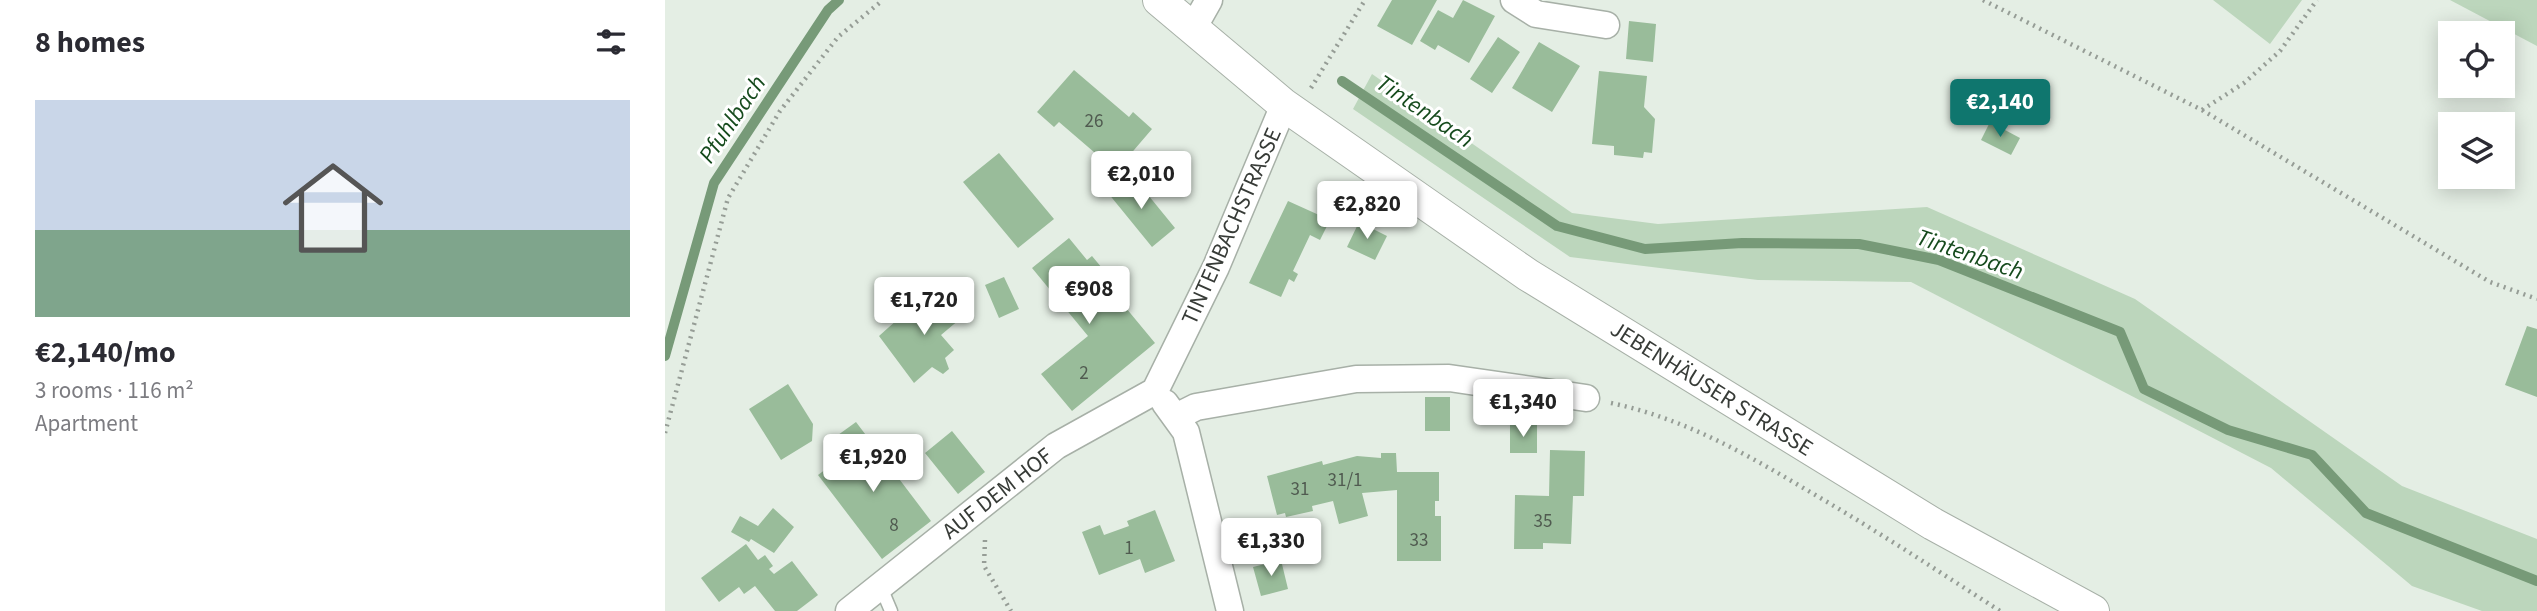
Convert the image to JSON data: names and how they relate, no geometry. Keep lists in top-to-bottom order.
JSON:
{
  "streets": {
    "street": ["TINTENBACHSTRASSE", "JEBENHÄUSER STRASSE", "AUF DEM HOF"]
  },
  "crossings": [
    ["TINTENBACHSTRASSE", "JEBENHÄUSER STRASSE"],
    ["TINTENBACHSTRASSE", "AUF DEM HOF"]
  ],
  "water": ["Tintenbach", "Pfuhlbach"],
  "house_numbers": [
    "26",
    "2",
    "31/1",
    "31",
    "35",
    "8",
    "33",
    "1"
  ],
  "page": {
    "heading": "8 homes",
    "price": [
      "€2,140",
      "€2,010",
      "€2,820",
      "€908",
      "€1,720",
      "€1,340",
      "€1,920",
      "€1,330"
    ],
    "list": [
      {
        "name": "€2,140/mo",
        "note": "3 rooms · 116 m² · Apartment"
      }
    ]
  }
}
